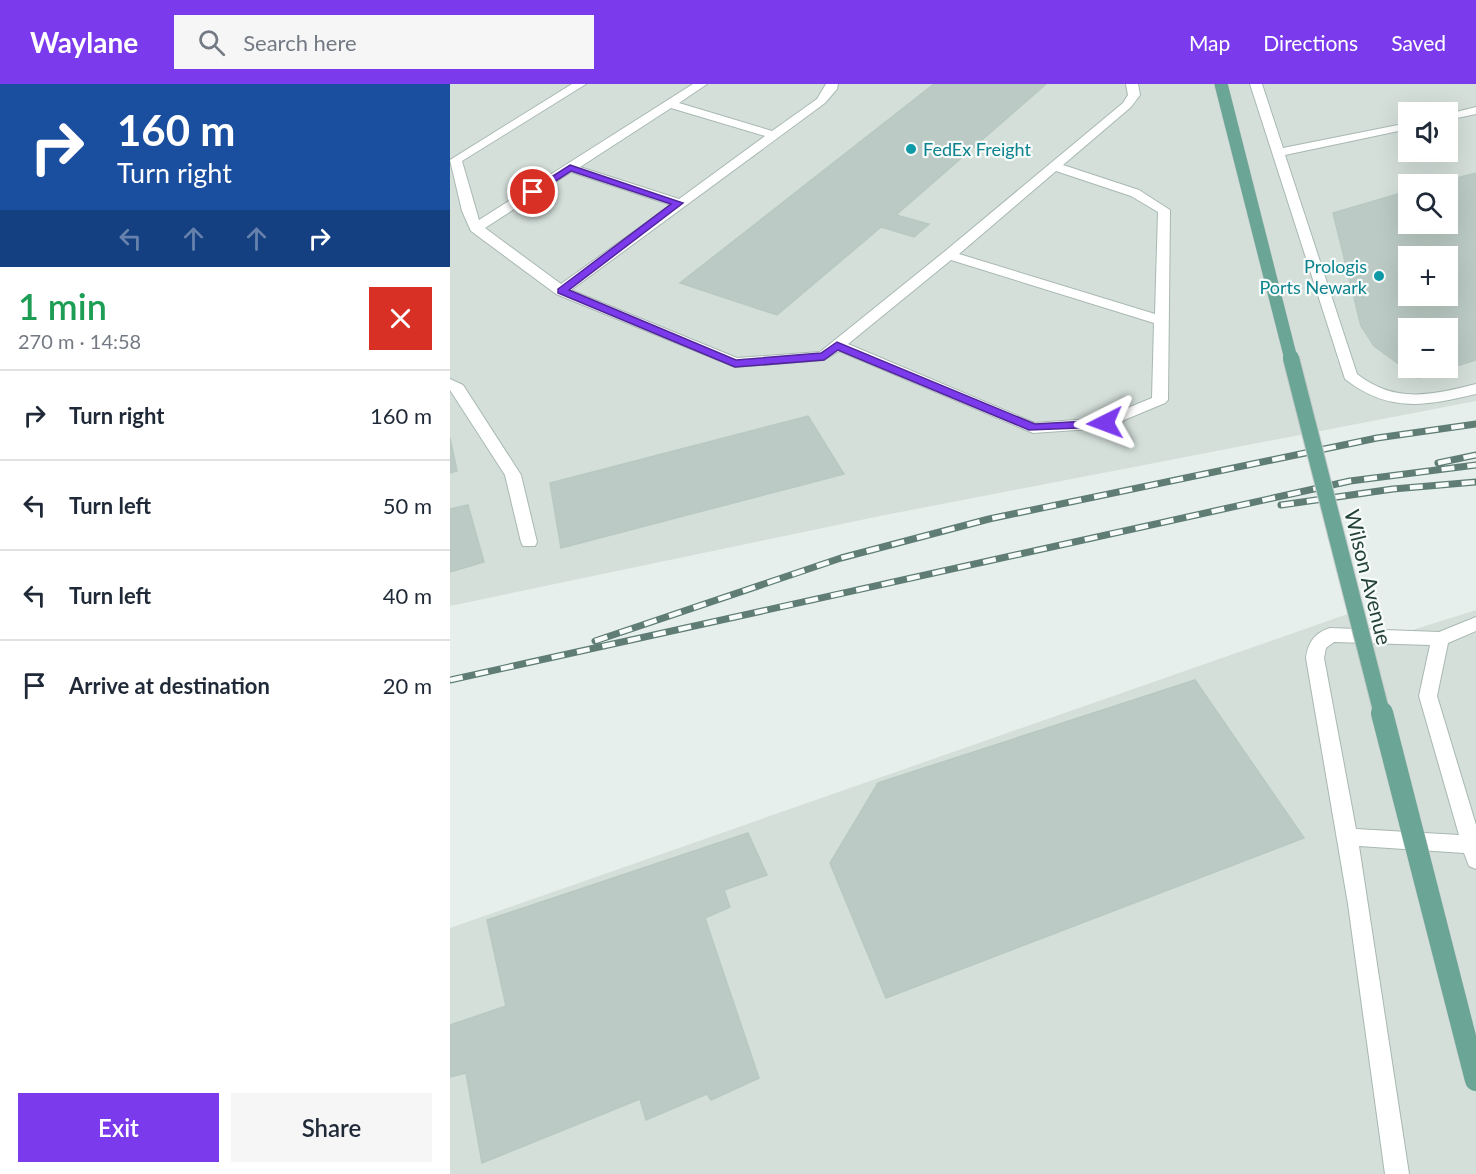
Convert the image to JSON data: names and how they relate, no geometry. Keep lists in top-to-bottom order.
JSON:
{
  "streets": {
    "main road": ["Wilson Avenue"]
  },
  "places": ["FedEx Freight", "Prologis Ports Newark"],
  "page": {
    "header": "Waylane",
    "search": "Search here",
    "nav": ["Map", "Directions", "Saved"],
    "turn": ["160 m", "Turn right"],
    "map_buttons": ["+", "−"],
    "heading": ["1 min", "270 m · 14:58"],
    "list": [
      {
        "name": "Turn right",
        "value": "160 m"
      },
      {
        "name": "Turn left",
        "value": "50 m"
      },
      {
        "name": "Turn left",
        "value": "40 m"
      },
      {
        "name": "Arrive at destination",
        "value": "20 m"
      }
    ],
    "buttons": ["Exit", "Share"]
  }
}
